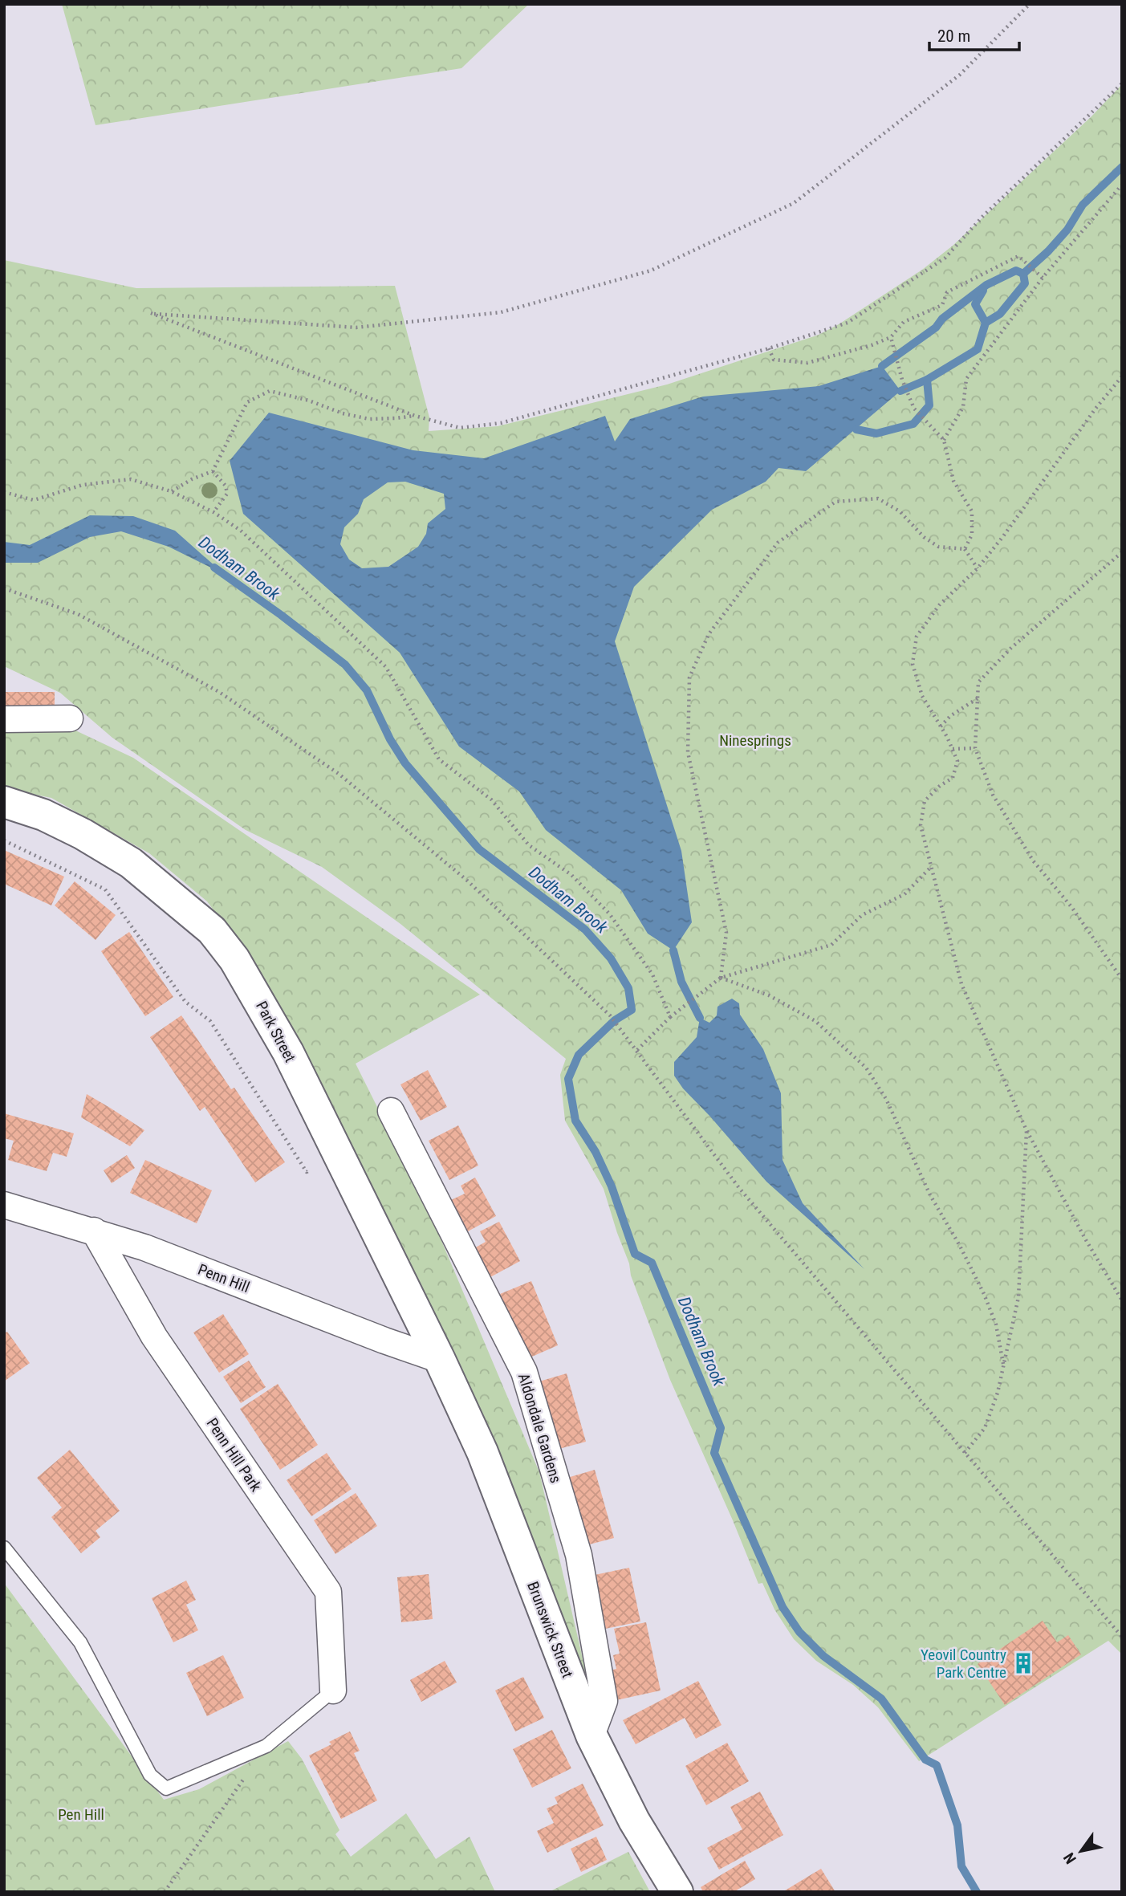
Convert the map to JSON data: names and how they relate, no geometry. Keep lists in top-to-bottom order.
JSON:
{
  "streets": {
    "street": [
      "Park Street",
      "Penn Hill",
      "Aldondale Gardens",
      "Penn Hill Park",
      "Brunswick Street"
    ]
  },
  "crossings": [
    ["Park Street", "Penn Hill"],
    ["Park Street", "Brunswick Street"],
    ["Penn Hill", "Penn Hill Park"],
    ["Penn Hill", "Brunswick Street"],
    ["Aldondale Gardens", "Brunswick Street"]
  ],
  "water": ["Dodham Brook"],
  "parks": ["Ninesprings", "Pen Hill"],
  "places": {
    "building": ["Yeovil Country Park Centre"]
  },
  "scale_bar": "20 m",
  "north": "bottom left"
}
